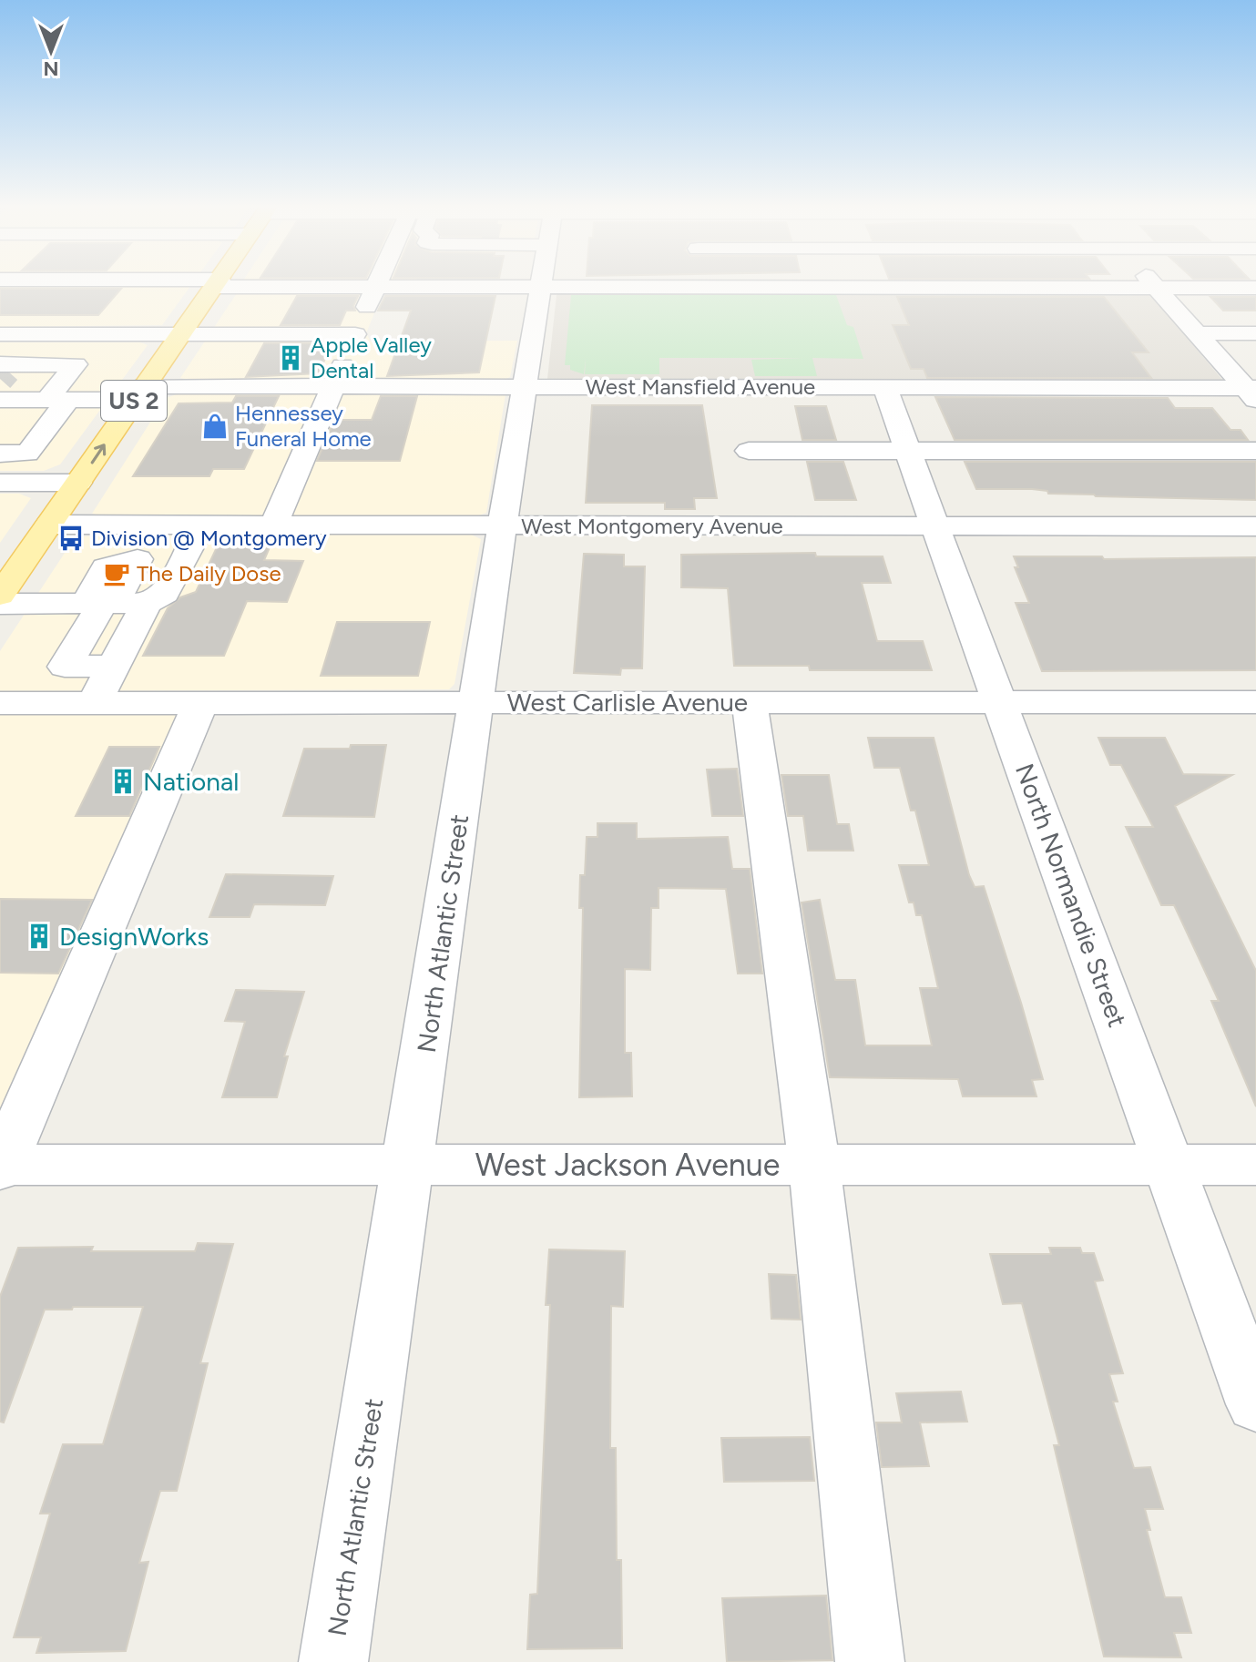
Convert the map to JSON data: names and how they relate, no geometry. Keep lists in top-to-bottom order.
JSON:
{
  "streets": {
    "main road": ["US 2"],
    "street": [
      "West Mansfield Avenue",
      "West Montgomery Avenue",
      "West Carlisle Avenue",
      "North Normandie Street",
      "North Atlantic Street",
      "West Jackson Avenue"
    ]
  },
  "crossings": [
    ["West Mansfield Avenue", "US 2"],
    ["West Mansfield Avenue", "North Normandie Street"],
    ["West Mansfield Avenue", "North Atlantic Street"],
    ["US 2", "West Montgomery Avenue"],
    ["West Montgomery Avenue", "North Normandie Street"],
    ["West Montgomery Avenue", "North Atlantic Street"],
    ["West Carlisle Avenue", "North Normandie Street"],
    ["West Carlisle Avenue", "North Atlantic Street"],
    ["North Normandie Street", "West Jackson Avenue"],
    ["North Atlantic Street", "West Jackson Avenue"]
  ],
  "places": {
    "building": ["Apple Valley Dental", "National", "DesignWorks"],
    "shop": ["Hennessey Funeral Home"],
    "bus stop": ["Division @ Montgomery"],
    "cafe": ["The Daily Dose"]
  },
  "north": "bottom"
}
